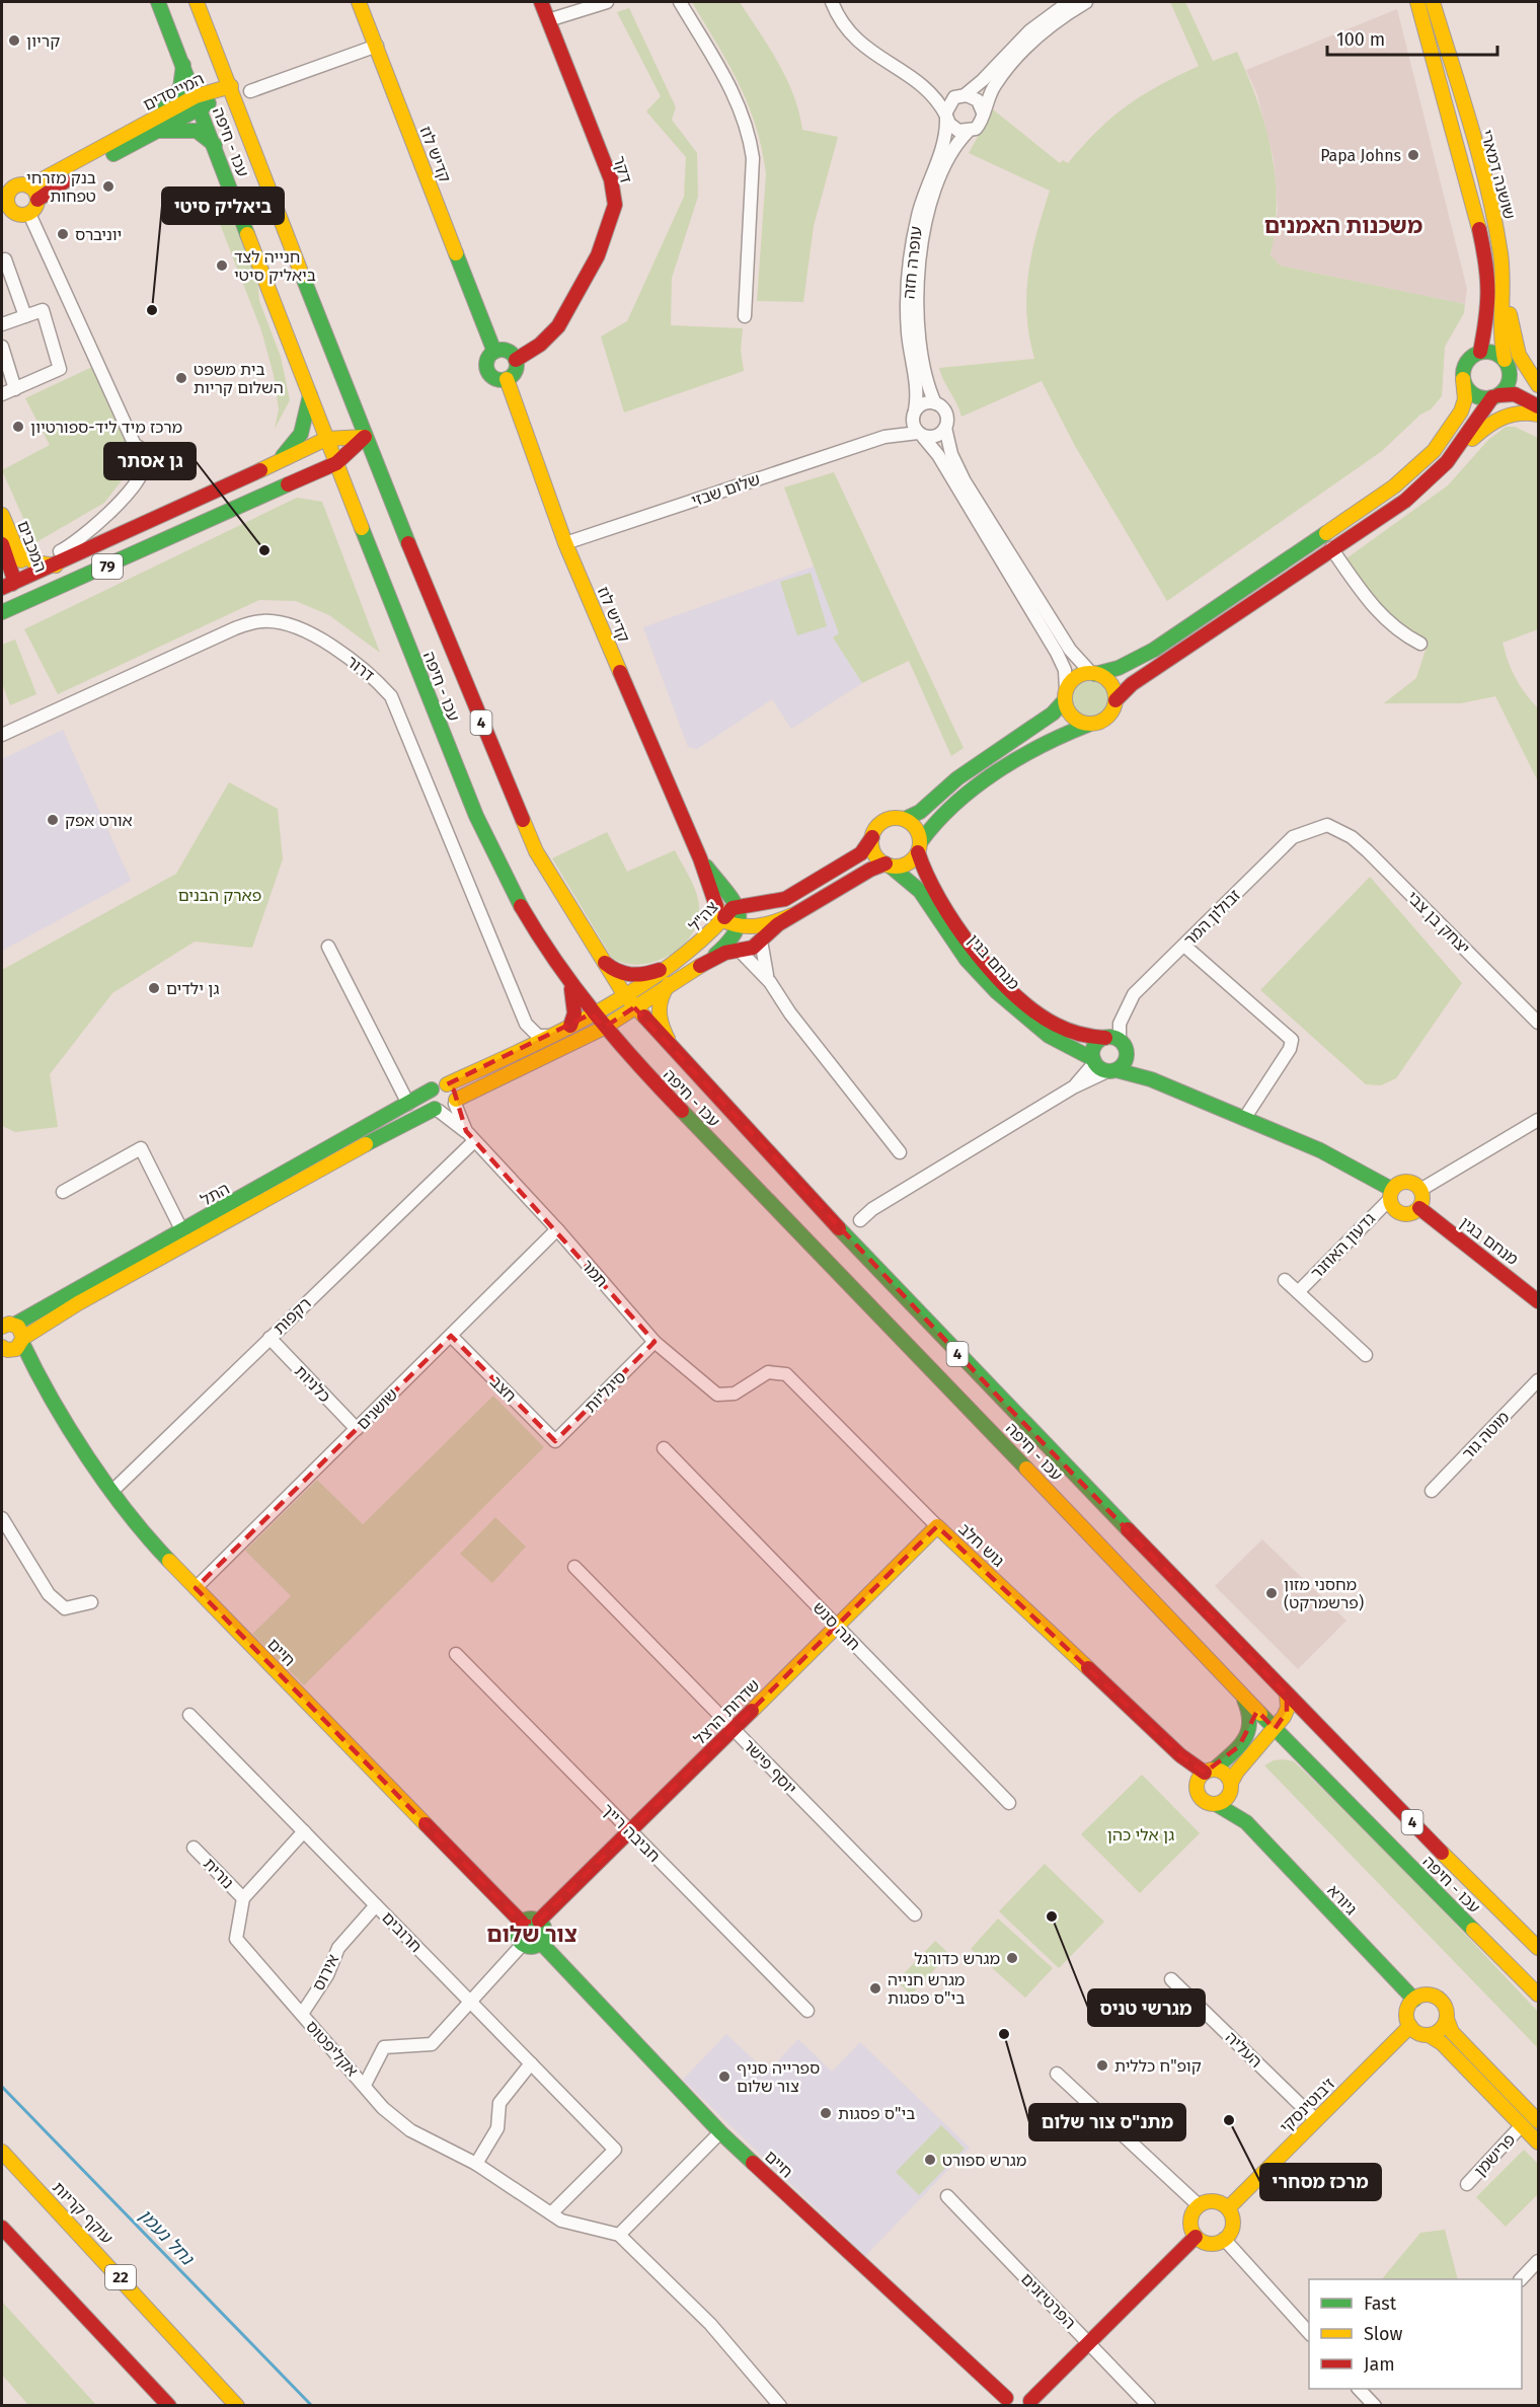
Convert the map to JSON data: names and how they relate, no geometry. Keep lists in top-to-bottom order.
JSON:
{
  "streets": {
    "main road": [
      "המייסדים",
      "עכו - חיפה",
      "קדיש לוז",
      "דקר",
      "שושנה דמארי",
      "המכבים",
      "79",
      "4",
      "צה\"ל",
      "מנחם בגין",
      "התל",
      "גוש חלב",
      "חיים",
      "שדרות הרצל",
      "גיורא",
      "ז'בוטינסקי",
      "עוקף קריות",
      "22"
    ],
    "street": [
      "עופרה חזה",
      "שלום שבזי",
      "דרור",
      "זבולון המר",
      "יצחק בן צבי",
      "גדעון האוזנר",
      "תמר",
      "רקפות",
      "כלניות",
      "חצב",
      "סיגליות",
      "שושנים",
      "מוטה גור",
      "חנה סנש",
      "יוסף פישר",
      "חביבה רייך",
      "נורית",
      "חרובים",
      "אירוס",
      "אקליפטוס",
      "העליה",
      "פרישמן",
      "הפרטיזנים"
    ]
  },
  "crossings": [
    ["המייסדים", "עכו - חיפה"],
    ["עכו - חיפה", "79"],
    ["עכו - חיפה", "צה\"ל"],
    ["קדיש לוז", "דקר"],
    ["קדיש לוז", "שלום שבזי"],
    ["קדיש לוז", "צה\"ל"],
    ["עופרה חזה", "שלום שבזי"],
    ["המכבים", "79"],
    ["צה\"ל", "מנחם בגין"],
    ["זבולון המר", "יצחק בן צבי"],
    ["זבולון המר", "מנחם בגין"],
    ["מנחם בגין", "גדעון האוזנר"],
    ["התל", "תמר"],
    ["התל", "חיים"],
    ["תמר", "רקפות"],
    ["תמר", "סיגליות"],
    ["תמר", "שושנים"],
    ["תמר", "גוש חלב"],
    ["רקפות", "כלניות"],
    ["רקפות", "חיים"],
    ["כלניות", "שושנים"],
    ["חצב", "סיגליות"],
    ["חצב", "שושנים"],
    ["שושנים", "חיים"],
    ["גוש חלב", "שדרות הרצל"],
    ["גוש חלב", "גיורא"],
    ["חנה סנש", "שדרות הרצל"],
    ["חיים", "שדרות הרצל"],
    ["שדרות הרצל", "יוסף פישר"],
    ["שדרות הרצל", "חביבה רייך"],
    ["נורית", "אקליפטוס"],
    ["גיורא", "ז'בוטינסקי"],
    ["חרובים", "אירוס"],
    ["חרובים", "אקליפטוס"],
    ["אירוס", "אקליפטוס"],
    ["העליה", "ז'בוטינסקי"]
  ],
  "districts": ["משכנות האמנים", "צור שלום"],
  "water": ["נחל נעמן"],
  "parks": ["פארק הבנים", "גן אלי כהן"],
  "places": [
    "קריון",
    "Papa Johns",
    "בנק מזרחי טפחות",
    "יוניברס",
    "חנייה לצד ביאליק סיטי",
    "ביאליק סיטי",
    "בית משפט השלום קריות",
    "מרכז מיד ליד-ספורטיון",
    "גן אסתר",
    "אורט אפק",
    "גן ילדים",
    "מחסני מזון (פרשמרקט)",
    "מגרשי טניס",
    "מגרש כדורגל",
    "מגרש חנייה בי\"ס פסגות",
    "מתנ\"ס צור שלום",
    "קופ\"ח כללית",
    "ספרייה סניף צור שלום",
    "בי\"ס פסגות",
    "מרכז מסחרי",
    "מגרש ספורט"
  ],
  "legend": ["Fast", "Slow", "Jam"],
  "scale_bar": "100 m"
}
